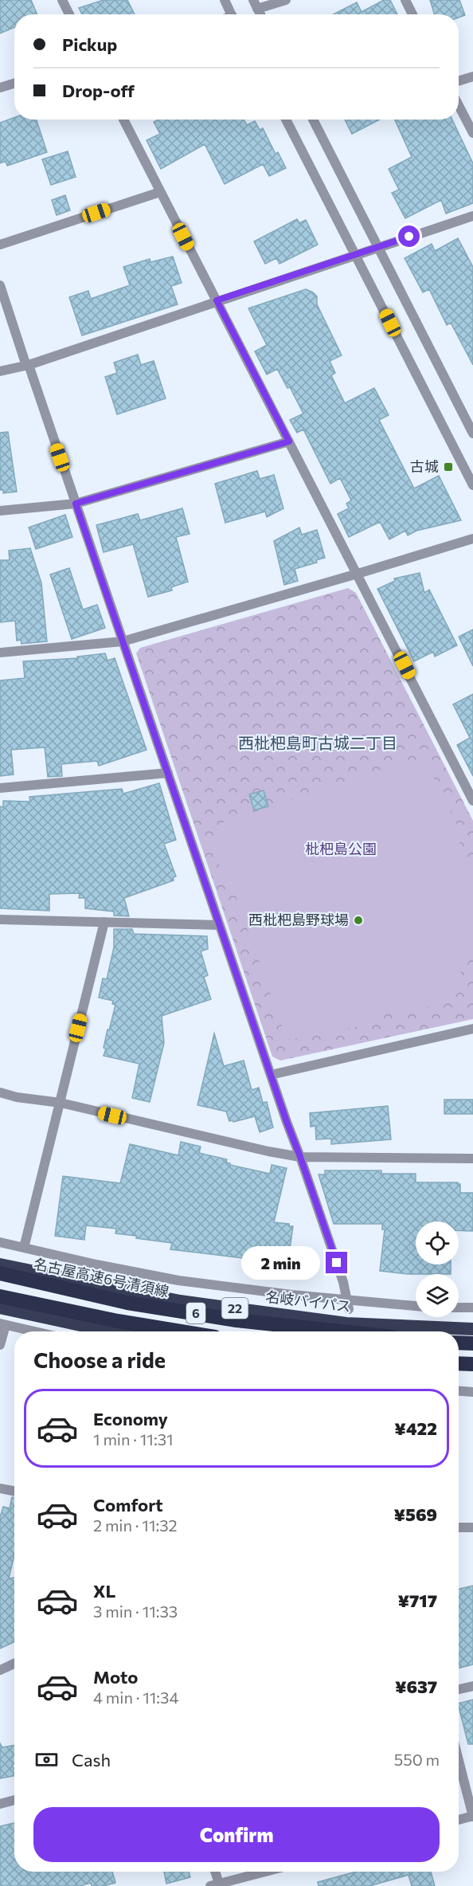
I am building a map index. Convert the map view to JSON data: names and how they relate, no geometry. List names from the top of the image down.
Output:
{
  "streets": {
    "highway": [
      "名古屋高速6号清須線",
      "名岐バイパス",
      "22",
      "6"
    ]
  },
  "districts": ["西枇杷島町古城二丁目"],
  "parks": ["枇杷島公園"],
  "places": {
    "transit": ["古城"],
    "other": ["西枇杷島野球場"]
  },
  "page": {
    "banner": ["Pickup", "Drop-off"],
    "bubble": "2 min",
    "heading": "Choose a ride",
    "list": [
      {
        "name": "Economy",
        "note": "1 min · 11:31",
        "value": "¥422"
      },
      {
        "name": "Comfort",
        "note": "2 min · 11:32",
        "value": "¥569"
      },
      {
        "name": "XL",
        "note": "3 min · 11:33",
        "value": "¥717"
      },
      {
        "name": "Moto",
        "note": "4 min · 11:34",
        "value": "¥637"
      }
    ],
    "pay": ["Cash", "550 m"],
    "buttons": "Confirm"
  }
}
